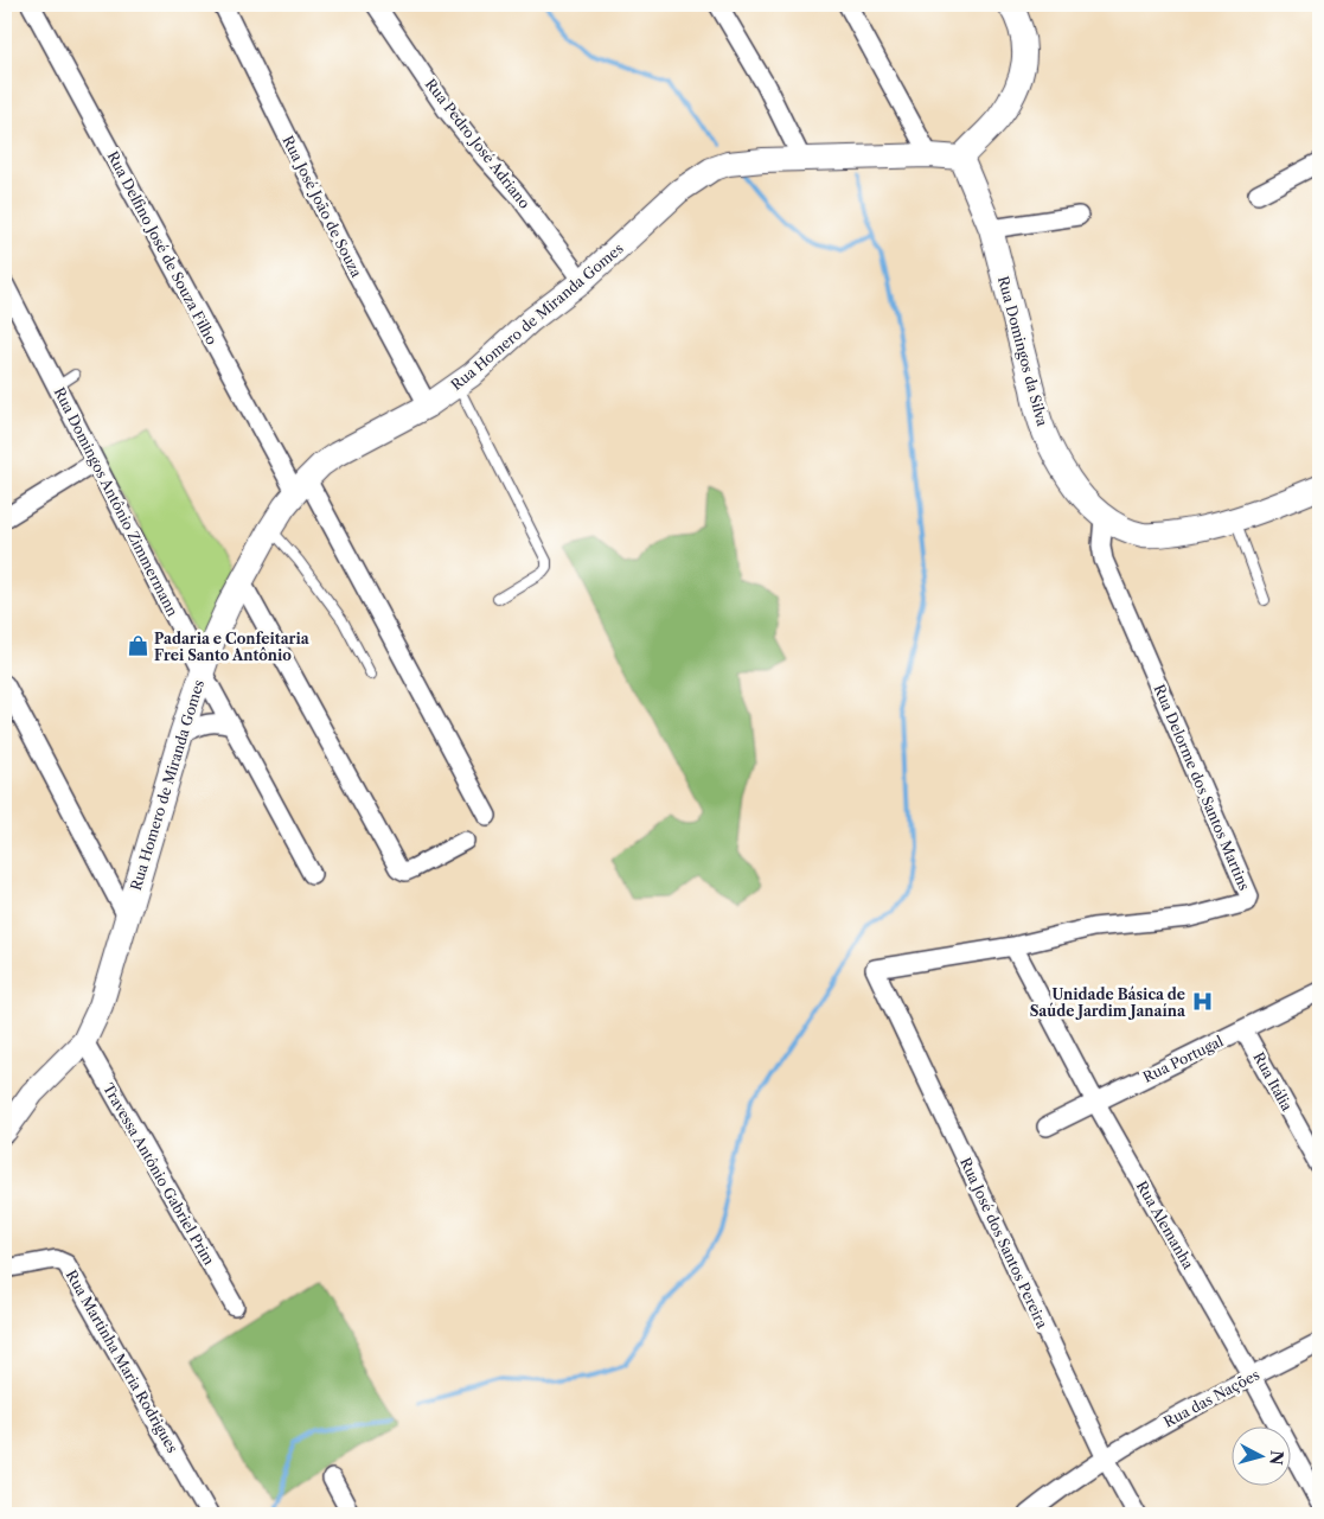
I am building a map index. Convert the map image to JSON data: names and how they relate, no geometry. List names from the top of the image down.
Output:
{
  "streets": {
    "street": [
      "Rua Pedro José Adriano",
      "Rua José João de Souza",
      "Rua Delfino José de Souza Filho",
      "Rua Homero de Miranda Gomes",
      "Rua Domingos da Silva",
      "Rua Domingos Antônio Zimmermann",
      "Rua Delorme dos Santos Martins",
      "Rua Portugal",
      "Rua Itália",
      "Travessa Antônio Gabriel Prim",
      "Rua Alemanha",
      "Rua José dos Santos Pereira",
      "Rua Martinha Maria Rodrigues",
      "Rua das Nações"
    ]
  },
  "crossings": [
    ["Rua Pedro José Adriano", "Rua Homero de Miranda Gomes"],
    ["Rua José João de Souza", "Rua Homero de Miranda Gomes"],
    ["Rua Delfino José de Souza Filho", "Rua Homero de Miranda Gomes"],
    ["Rua Homero de Miranda Gomes", "Rua Domingos da Silva"],
    ["Rua Homero de Miranda Gomes", "Rua Domingos Antônio Zimmermann"],
    ["Rua Homero de Miranda Gomes", "Travessa Antônio Gabriel Prim"],
    ["Rua Domingos da Silva", "Rua Delorme dos Santos Martins"],
    ["Rua Delorme dos Santos Martins", "Rua Alemanha"],
    ["Rua Delorme dos Santos Martins", "Rua José dos Santos Pereira"],
    ["Rua Portugal", "Rua Itália"],
    ["Rua Portugal", "Rua Alemanha"],
    ["Rua Alemanha", "Rua das Nações"],
    ["Rua José dos Santos Pereira", "Rua das Nações"]
  ],
  "places": {
    "shop": ["Padaria e Confeitaria Frei Santo Antônio"],
    "hospital": ["Unidade Básica de Saúde Jardim Janaína"]
  },
  "north": "right"
}
